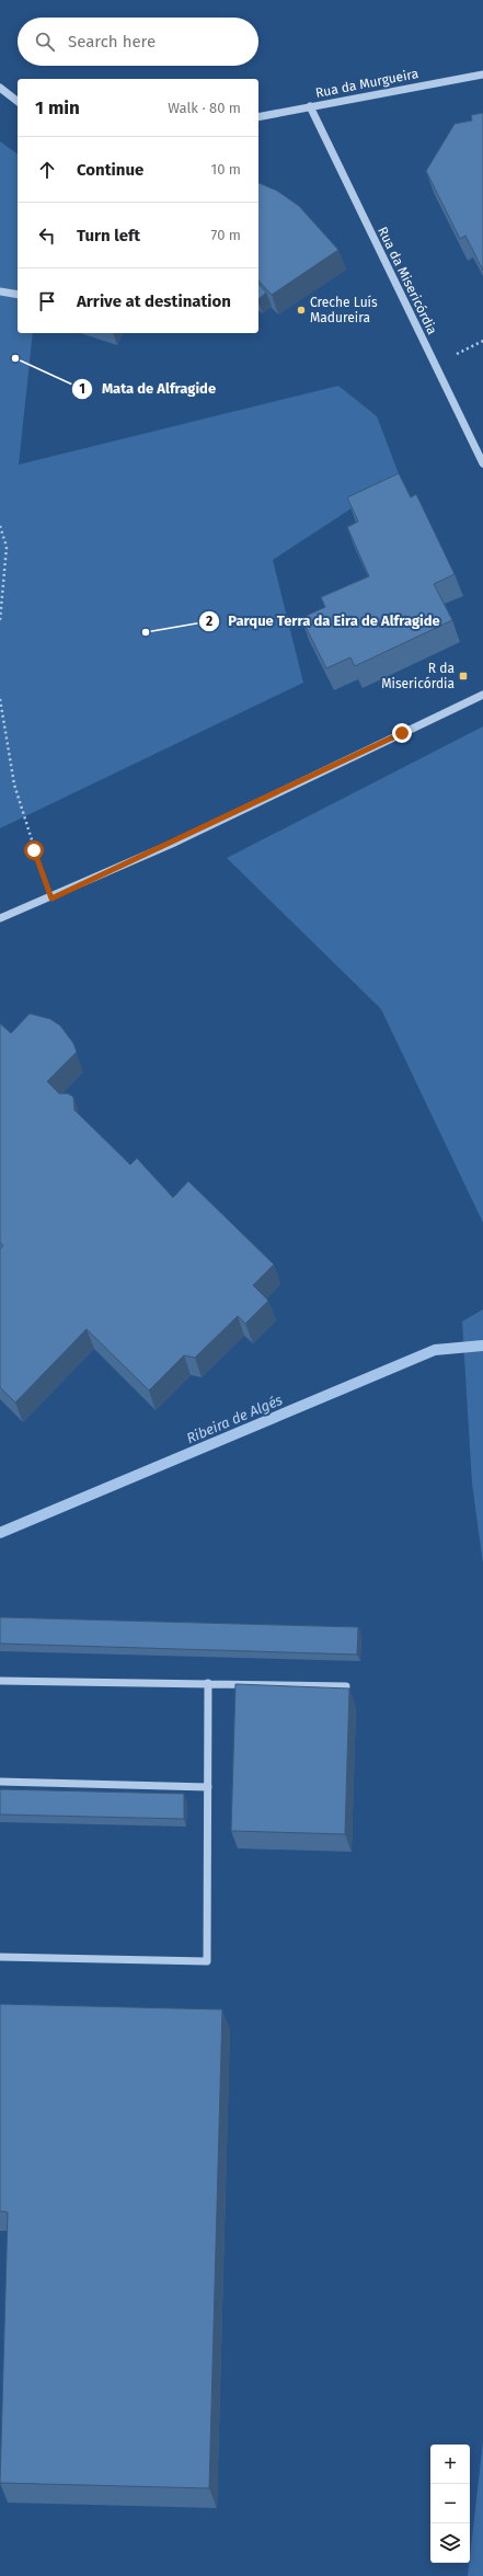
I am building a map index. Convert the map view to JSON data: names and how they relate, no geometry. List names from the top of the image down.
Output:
{
  "streets": {
    "street": ["Rua da Murgueira", "Rua da Misericórdia"]
  },
  "crossings": [
    ["Rua da Murgueira", "Rua da Misericórdia"]
  ],
  "water": ["Ribeira de Algés"],
  "places": {
    "other": ["Creche Luís Madureira", "Mata de Alfragide", "Parque Terra da Eira de Alfragide"],
    "transit": ["R da Misericórdia"]
  },
  "page": {
    "search": "Search here",
    "heading": ["1 min", "Walk · 80 m"],
    "list": [
      ["Continue", "10 m"],
      ["Turn left", "70 m"],
      "Arrive at destination"
    ],
    "map_buttons": ["+", "−"]
  }
}
